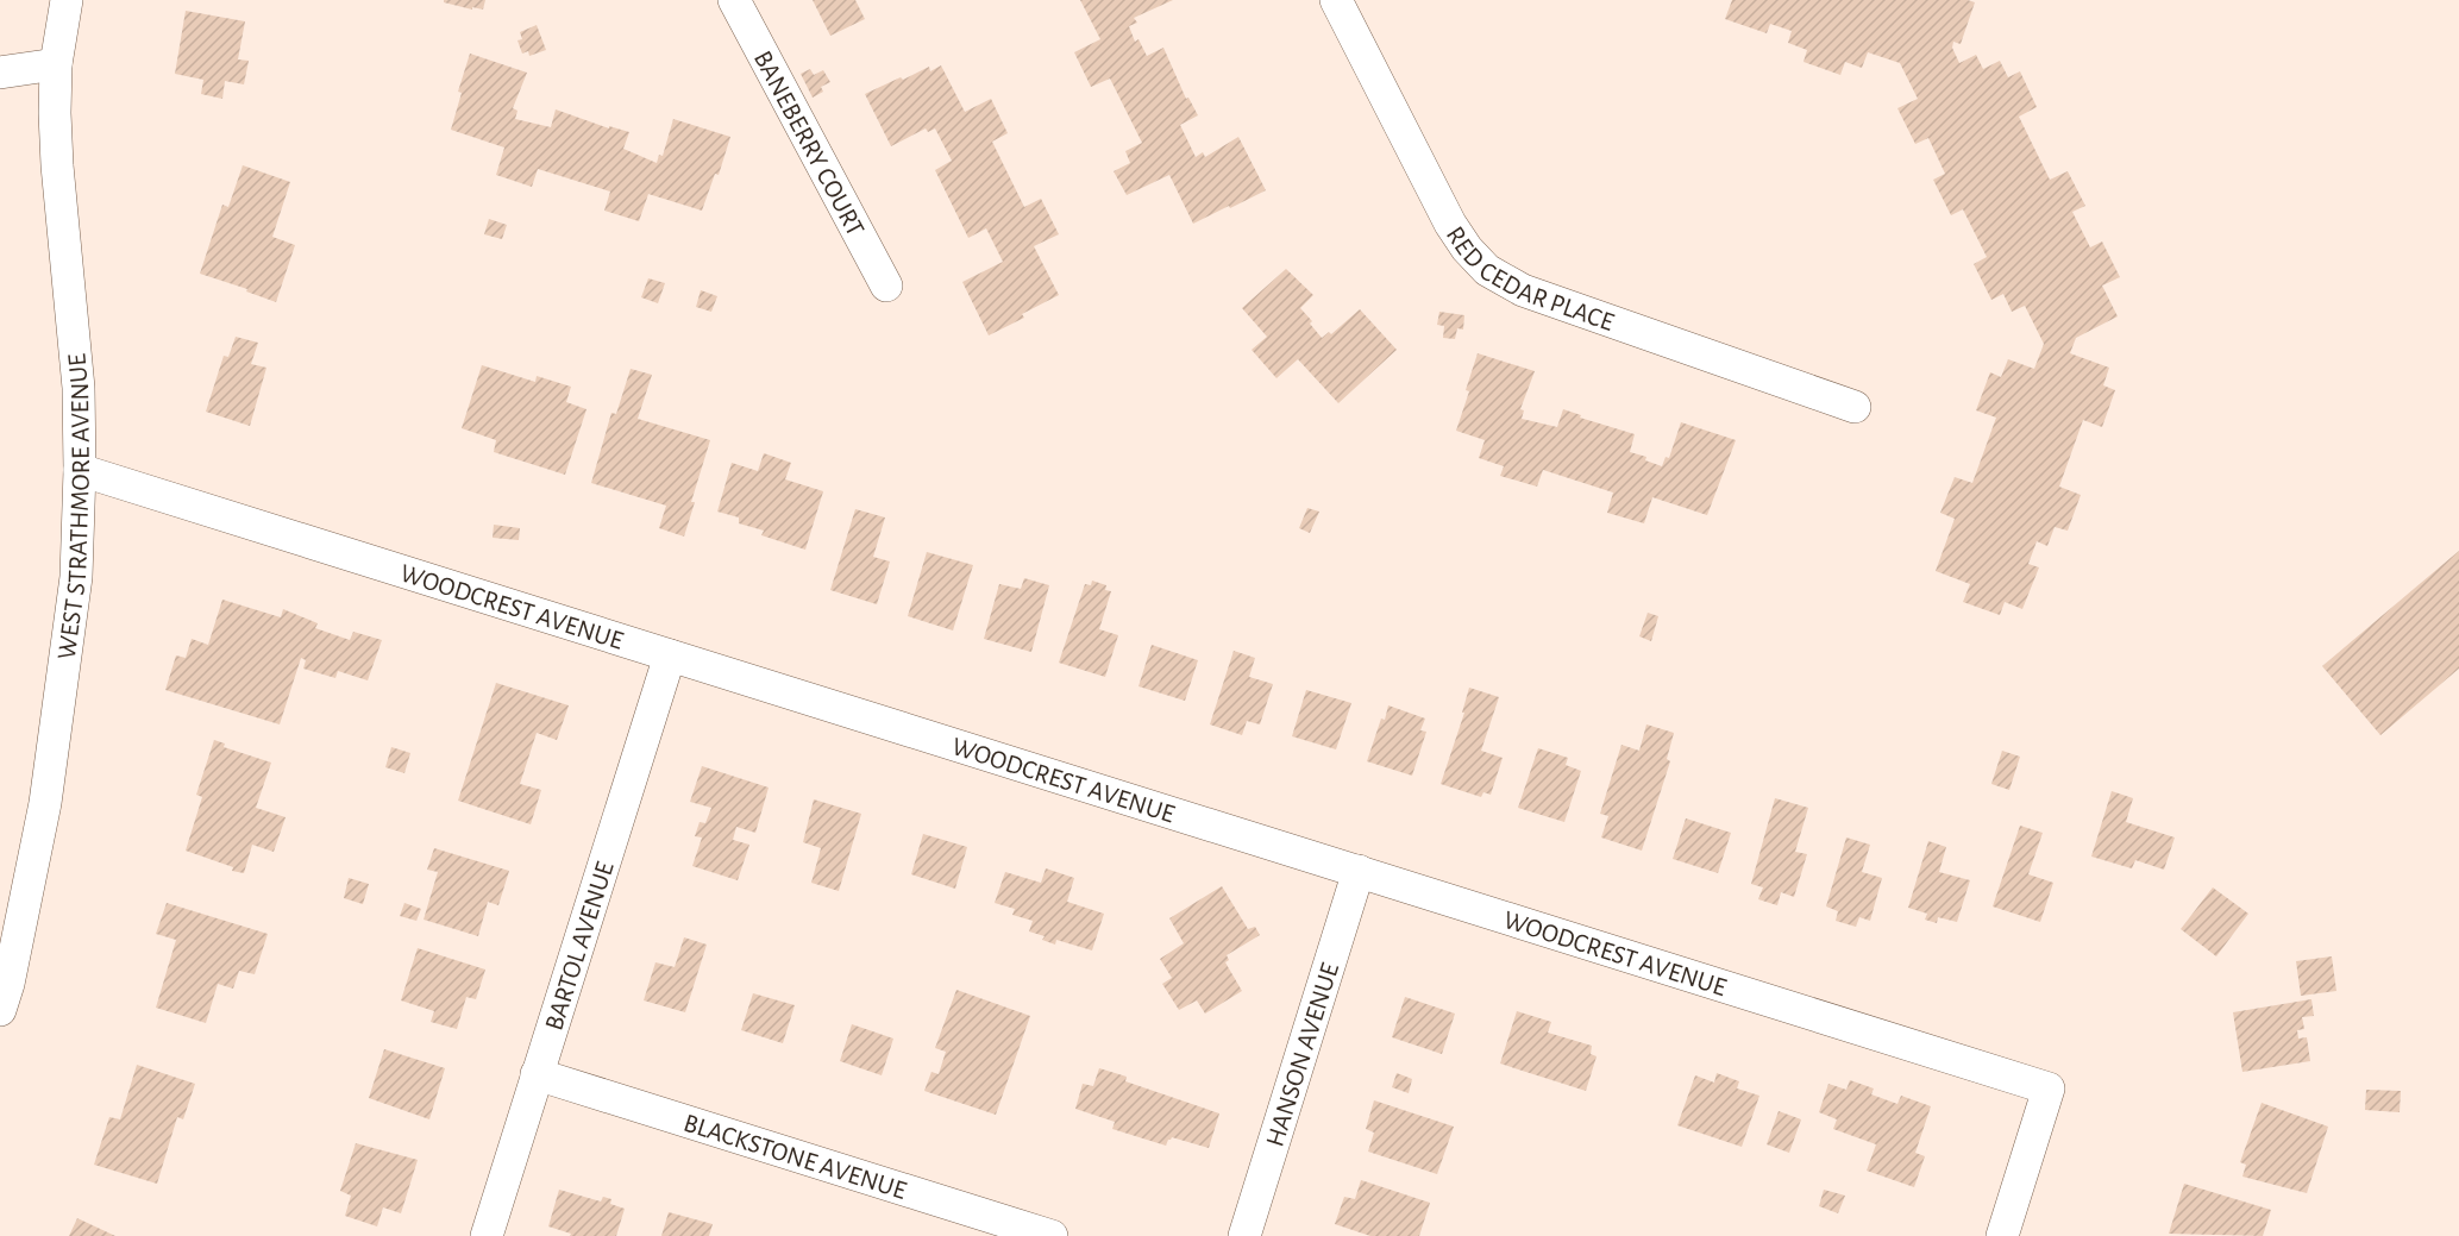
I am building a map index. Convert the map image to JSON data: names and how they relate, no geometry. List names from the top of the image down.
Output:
{
  "streets": {
    "street": [
      "BANEBERRY COURT",
      "RED CEDAR PLACE",
      "WEST STRATHMORE AVENUE",
      "WOODCREST AVENUE",
      "BARTOL AVENUE",
      "HANSON AVENUE",
      "BLACKSTONE AVENUE"
    ]
  },
  "crossings": [
    ["WEST STRATHMORE AVENUE", "WOODCREST AVENUE"],
    ["WOODCREST AVENUE", "BARTOL AVENUE"],
    ["WOODCREST AVENUE", "HANSON AVENUE"],
    ["BARTOL AVENUE", "BLACKSTONE AVENUE"]
  ]
}
